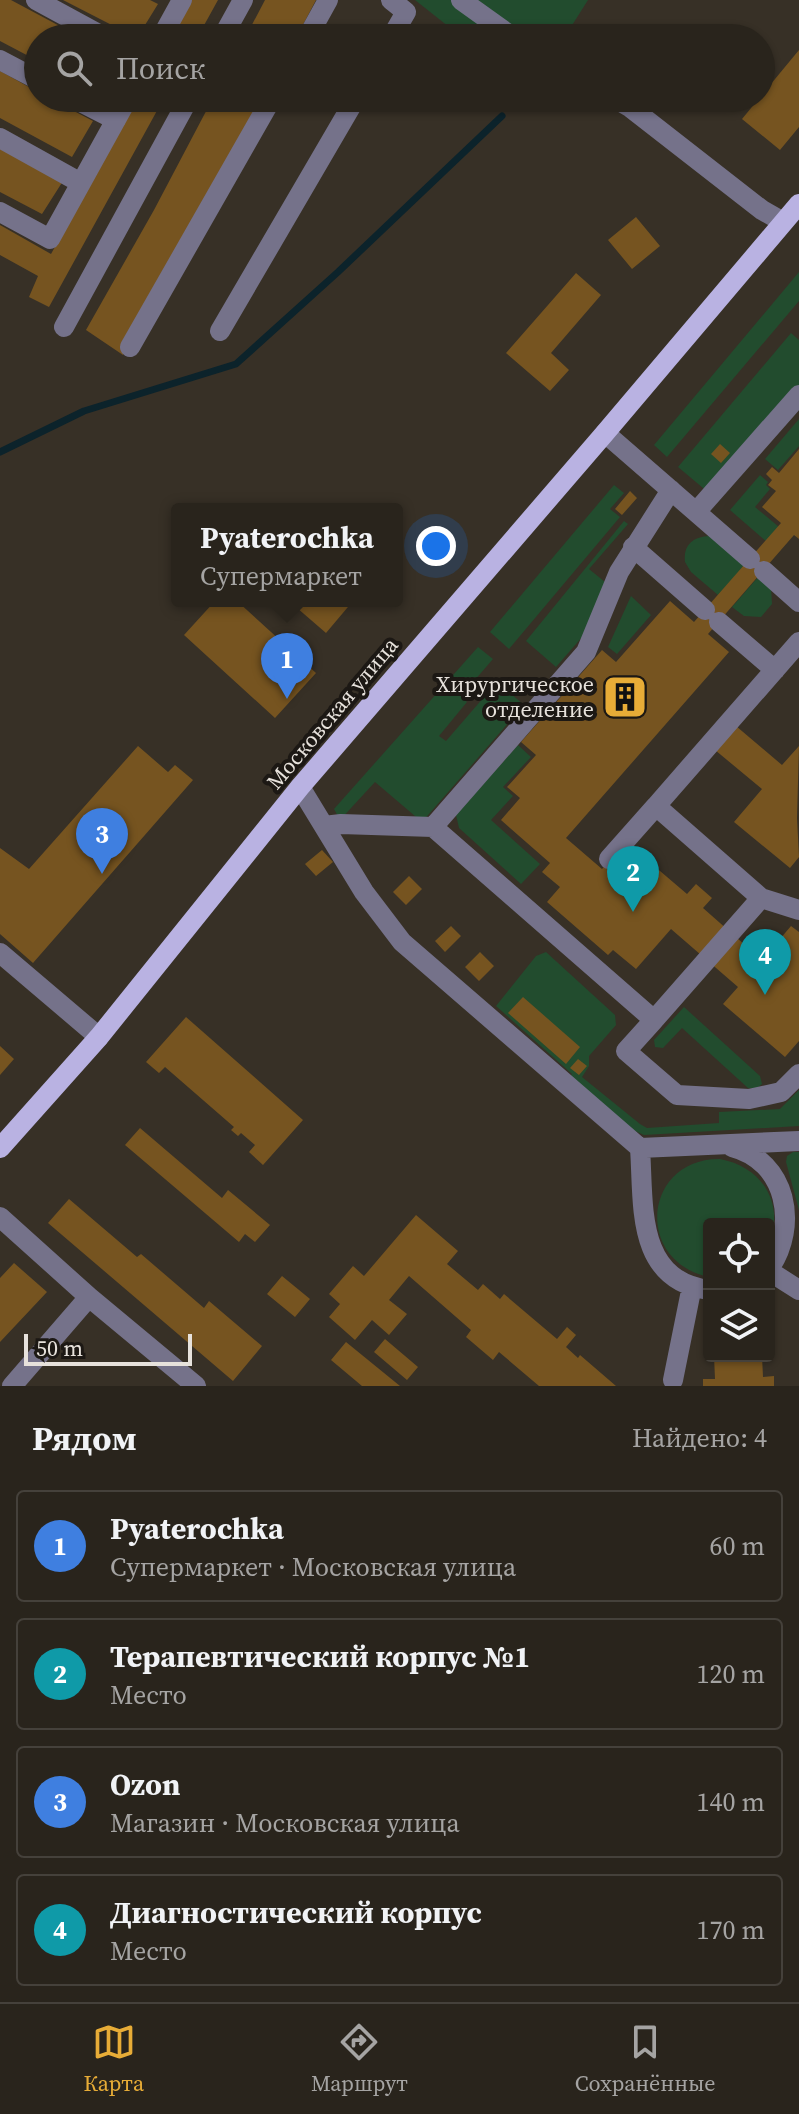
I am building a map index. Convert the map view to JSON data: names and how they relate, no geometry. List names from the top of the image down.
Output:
{
  "streets": {
    "main road": ["Московская улица"]
  },
  "places": {
    "building": ["Хирургическое отделение"]
  },
  "scale_bar": "50 m",
  "page": {
    "search": "Поиск",
    "popup": ["Pyaterochka", "Супермаркет"],
    "pins": [
      "1",
      "3",
      "2",
      "4"
    ],
    "scale": "50 m",
    "heading": ["Рядом", "Найдено: 4"],
    "list": [
      {
        "mark": "1",
        "name": "Pyaterochka",
        "note": "Супермаркет · Московская улица",
        "value": "60 m"
      },
      {
        "mark": "2",
        "name": "Терапевтический корпус №1",
        "note": "Место",
        "value": "120 m"
      },
      {
        "mark": "3",
        "name": "Ozon",
        "note": "Магазин · Московская улица",
        "value": "140 m"
      },
      {
        "mark": "4",
        "name": "Диагностический корпус",
        "note": "Место",
        "value": "170 m"
      }
    ],
    "nav": ["Карта", "Маршрут", "Сохранённые"]
  }
}
